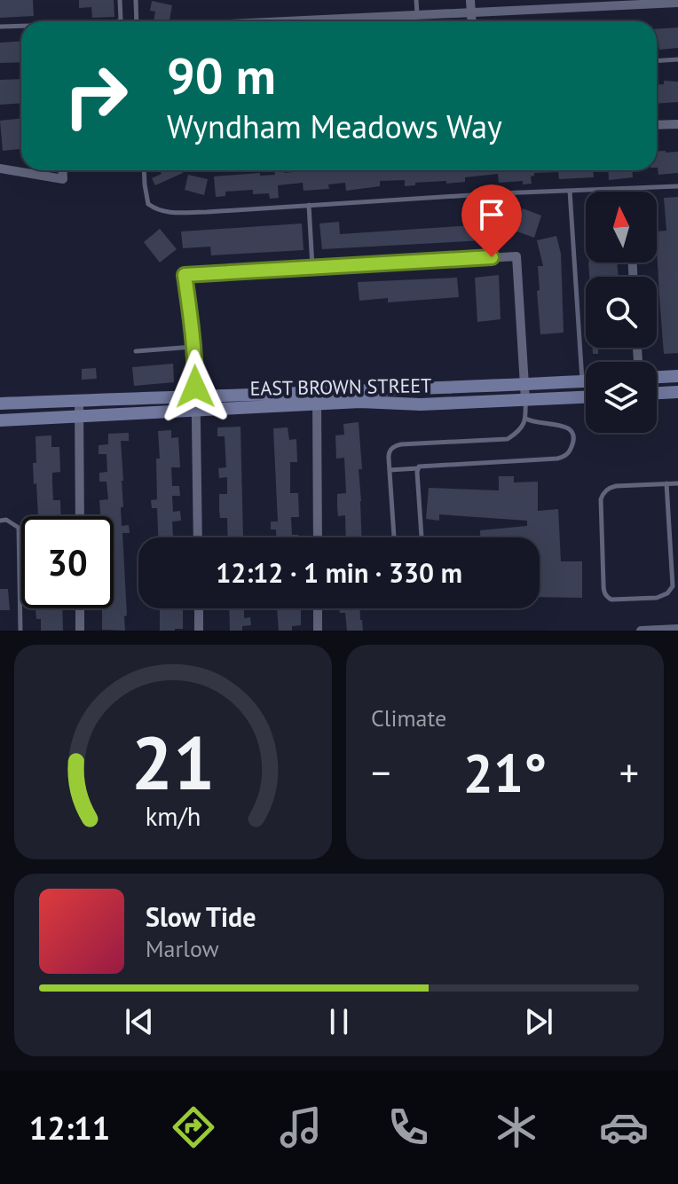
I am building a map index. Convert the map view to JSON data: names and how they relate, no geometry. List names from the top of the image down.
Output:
{
  "streets": {
    "main road": ["EAST BROWN STREET"]
  },
  "north": "top",
  "page": {
    "turn": ["90 m", "Wyndham Meadows Way"],
    "limit": "30",
    "trip": "12:12 · 1 min · 330 m",
    "tile": "Climate",
    "heat": ["−", "21°", "+"],
    "song": ["Slow Tide", "Marlow"],
    "tabs": "12:11",
    "gauge": ["21", "km/h"]
  }
}
